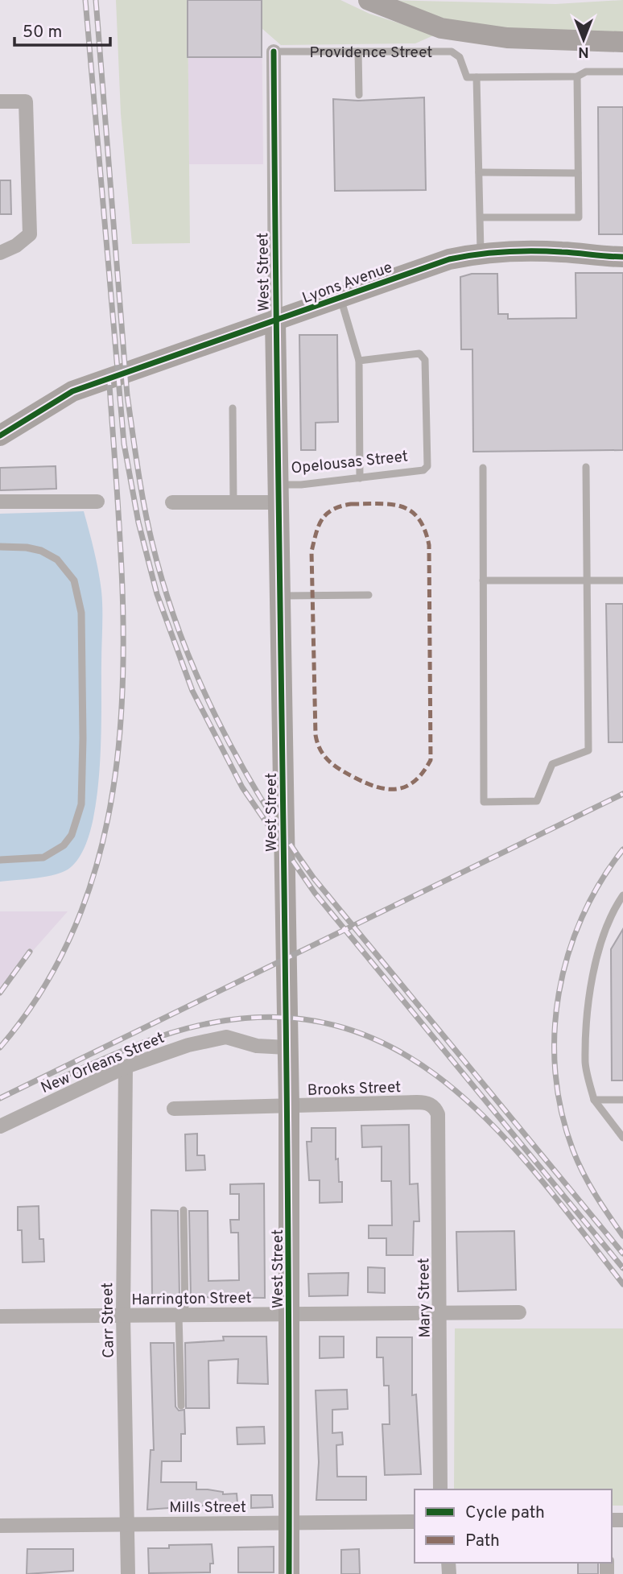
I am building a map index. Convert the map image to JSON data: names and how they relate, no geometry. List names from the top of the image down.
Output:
{
  "streets": {
    "street": [
      "West Street",
      "Lyons Avenue",
      "Opelousas Street",
      "New Orleans Street",
      "Brooks Street",
      "Harrington Street",
      "Mary Street",
      "Carr Street",
      "Mills Street"
    ],
    "lane": ["Providence Street"]
  },
  "crossings": [
    ["Providence Street", "West Street"],
    ["West Street", "Lyons Avenue"],
    ["West Street", "Opelousas Street"],
    ["West Street", "New Orleans Street"],
    ["West Street", "Brooks Street"],
    ["West Street", "Harrington Street"],
    ["West Street", "Mills Street"],
    ["New Orleans Street", "Carr Street"],
    ["Brooks Street", "Mary Street"],
    ["Harrington Street", "Mary Street"],
    ["Harrington Street", "Carr Street"],
    ["Carr Street", "Mills Street"]
  ],
  "legend": ["Cycle path", "Path"],
  "scale_bar": "50 m",
  "north": "bottom"
}
